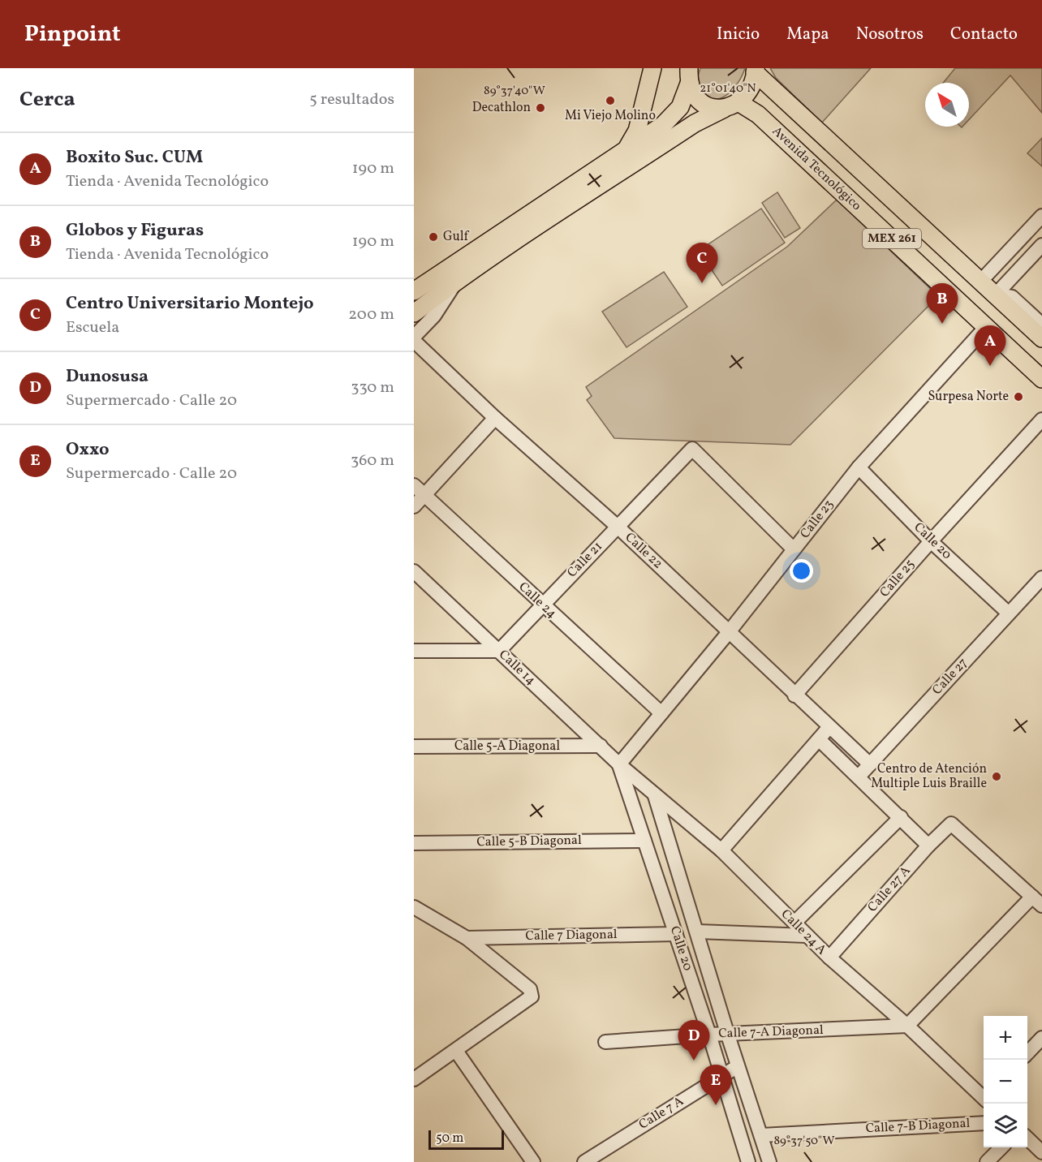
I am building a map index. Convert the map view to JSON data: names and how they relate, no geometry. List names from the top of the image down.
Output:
{
  "streets": {
    "main road": ["Avenida Tecnológico", "MEX 261"],
    "street": [
      "Calle 23",
      "Calle 20",
      "Calle 22",
      "Calle 21",
      "Calle 25",
      "Calle 24",
      "Calle 14",
      "Calle 27",
      "Calle 5-A Diagonal",
      "Calle 5-B Diagonal",
      "Calle 27 A",
      "Calle 24 A",
      "Calle 7 Diagonal",
      "Calle 7-A Diagonal",
      "Calle 7 A",
      "Calle 7-B Diagonal"
    ]
  },
  "crossings": [
    ["Avenida Tecnológico", "Calle 23"],
    ["Calle 23", "Calle 20"],
    ["Calle 23", "Calle 22"],
    ["Calle 23", "Calle 21"],
    ["Calle 23", "Calle 24"],
    ["Calle 23", "Calle 14"],
    ["Calle 23", "Calle 24 A"],
    ["Calle 20", "Calle 25"],
    ["Calle 20", "Calle 14"],
    ["Calle 20", "Calle 27"],
    ["Calle 20", "Calle 5-B Diagonal"],
    ["Calle 20", "Calle 24 A"],
    ["Calle 20", "Calle 7 Diagonal"],
    ["Calle 20", "Calle 7-A Diagonal"],
    ["Calle 20", "Calle 7 A"],
    ["Calle 20", "Calle 7-B Diagonal"],
    ["Calle 22", "Calle 21"],
    ["Calle 22", "Calle 25"],
    ["Calle 22", "Calle 27"],
    ["Calle 21", "Calle 24"],
    ["Calle 21", "Calle 14"],
    ["Calle 14", "Calle 5-A Diagonal"],
    ["Calle 14", "Calle 24 A"],
    ["Calle 27 A", "Calle 24 A"],
    ["Calle 24 A", "Calle 7-A Diagonal"]
  ],
  "places": [
    "Mi Viejo Molino",
    "Decathlon",
    "Gulf",
    "Surpesa Norte",
    "Centro de Atención Multiple Luis Braille"
  ],
  "scale_bar": "50 m",
  "north": "top left",
  "page": {
    "header": "Pinpoint",
    "nav": [
      "Inicio",
      "Mapa",
      "Nosotros",
      "Contacto"
    ],
    "heading": ["Cerca", "5 resultados"],
    "list": [
      {
        "mark": "A",
        "name": "Boxito Suc. CUM",
        "note": "Tienda · Avenida Tecnológico",
        "value": "190 m"
      },
      {
        "mark": "B",
        "name": "Globos y Figuras",
        "note": "Tienda · Avenida Tecnológico",
        "value": "190 m"
      },
      {
        "mark": "C",
        "name": "Centro Universitario Montejo",
        "note": "Escuela",
        "value": "200 m"
      },
      {
        "mark": "D",
        "name": "Dunosusa",
        "note": "Supermercado · Calle 20",
        "value": "330 m"
      },
      {
        "mark": "E",
        "name": "Oxxo",
        "note": "Supermercado · Calle 20",
        "value": "360 m"
      }
    ],
    "pins": [
      "C",
      "B",
      "A",
      "D",
      "E"
    ],
    "map_buttons": ["+", "−"],
    "scale": "50 m"
  },
  "coordinates": ["21°01'40\"N", "89°37'40\"W", "89°37'50\"W"]
}
